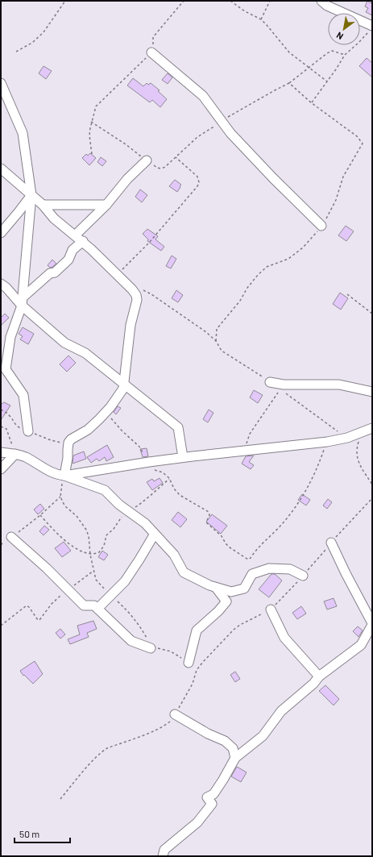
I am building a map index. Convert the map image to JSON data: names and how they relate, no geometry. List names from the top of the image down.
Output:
{
  "scale_bar": "50 m",
  "north": "bottom left"
}
